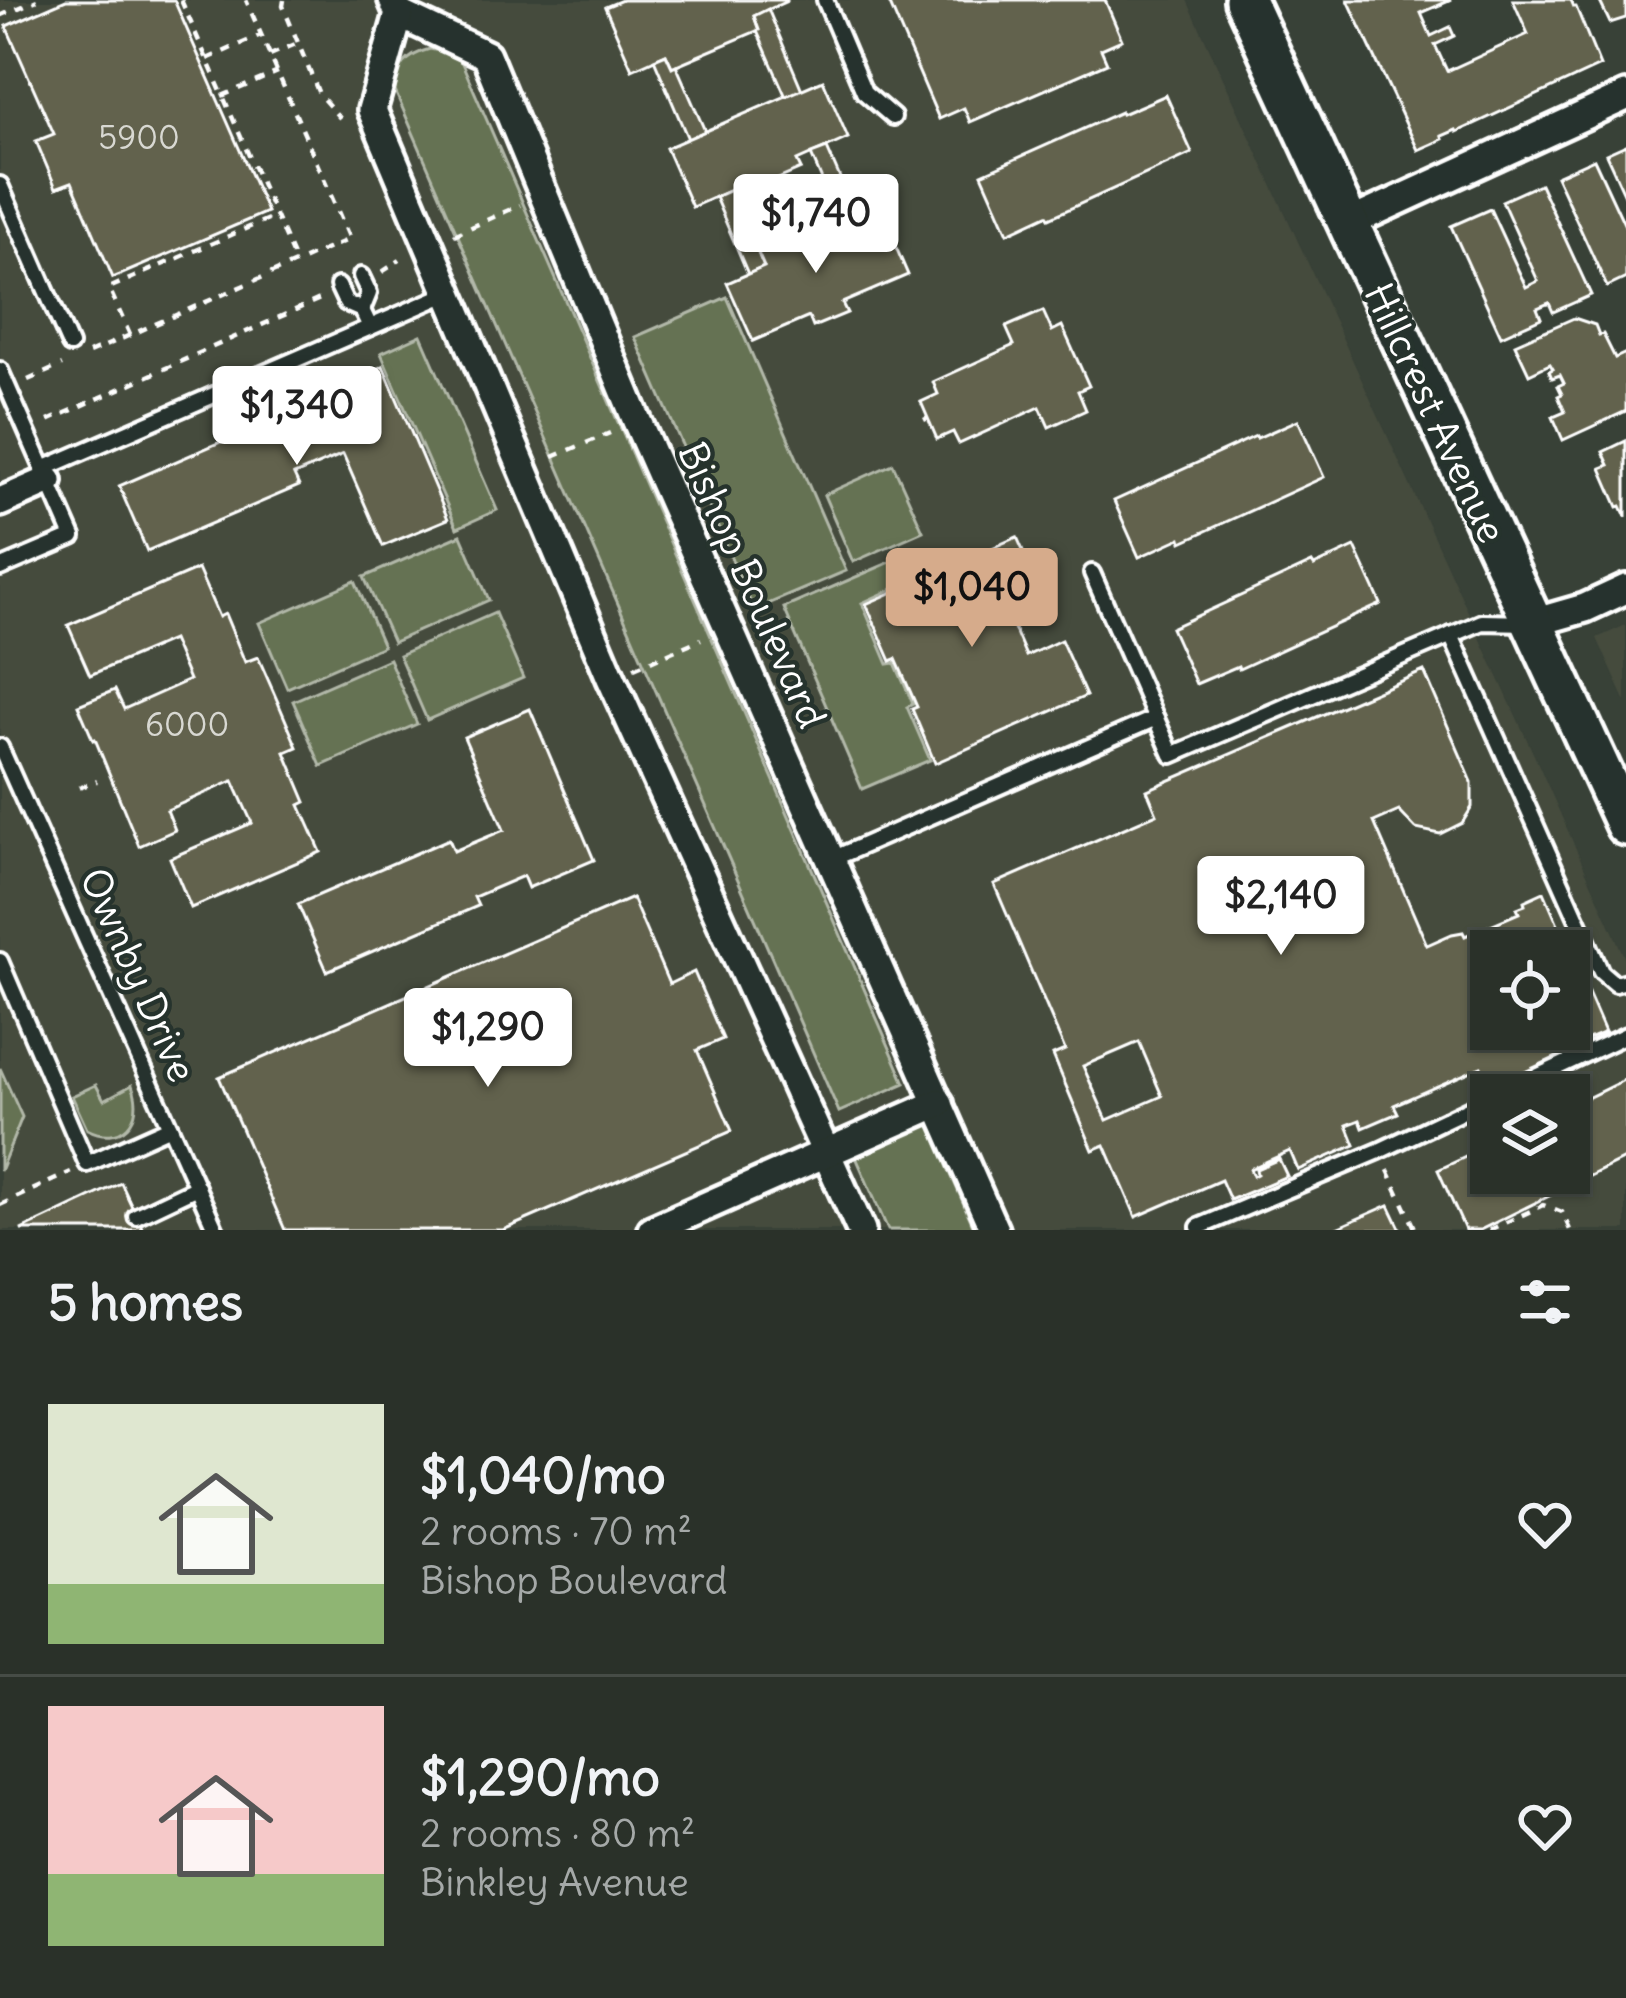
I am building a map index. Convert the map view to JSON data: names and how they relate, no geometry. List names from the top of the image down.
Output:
{
  "streets": {
    "street": ["Hillcrest Avenue", "Bishop Boulevard"],
    "lane": ["Ownby Drive"]
  },
  "house_numbers": ["5900", "6000"],
  "page": {
    "price": [
      "$1,740",
      "$1,340",
      "$1,040",
      "$2,140",
      "$1,290"
    ],
    "heading": "5 homes",
    "list": [
      {
        "name": "$1,040/mo",
        "note": "2 rooms · 70 m² · Bishop Boulevard"
      },
      {
        "name": "$1,290/mo",
        "note": "2 rooms · 80 m² · Binkley Avenue"
      }
    ]
  }
}
